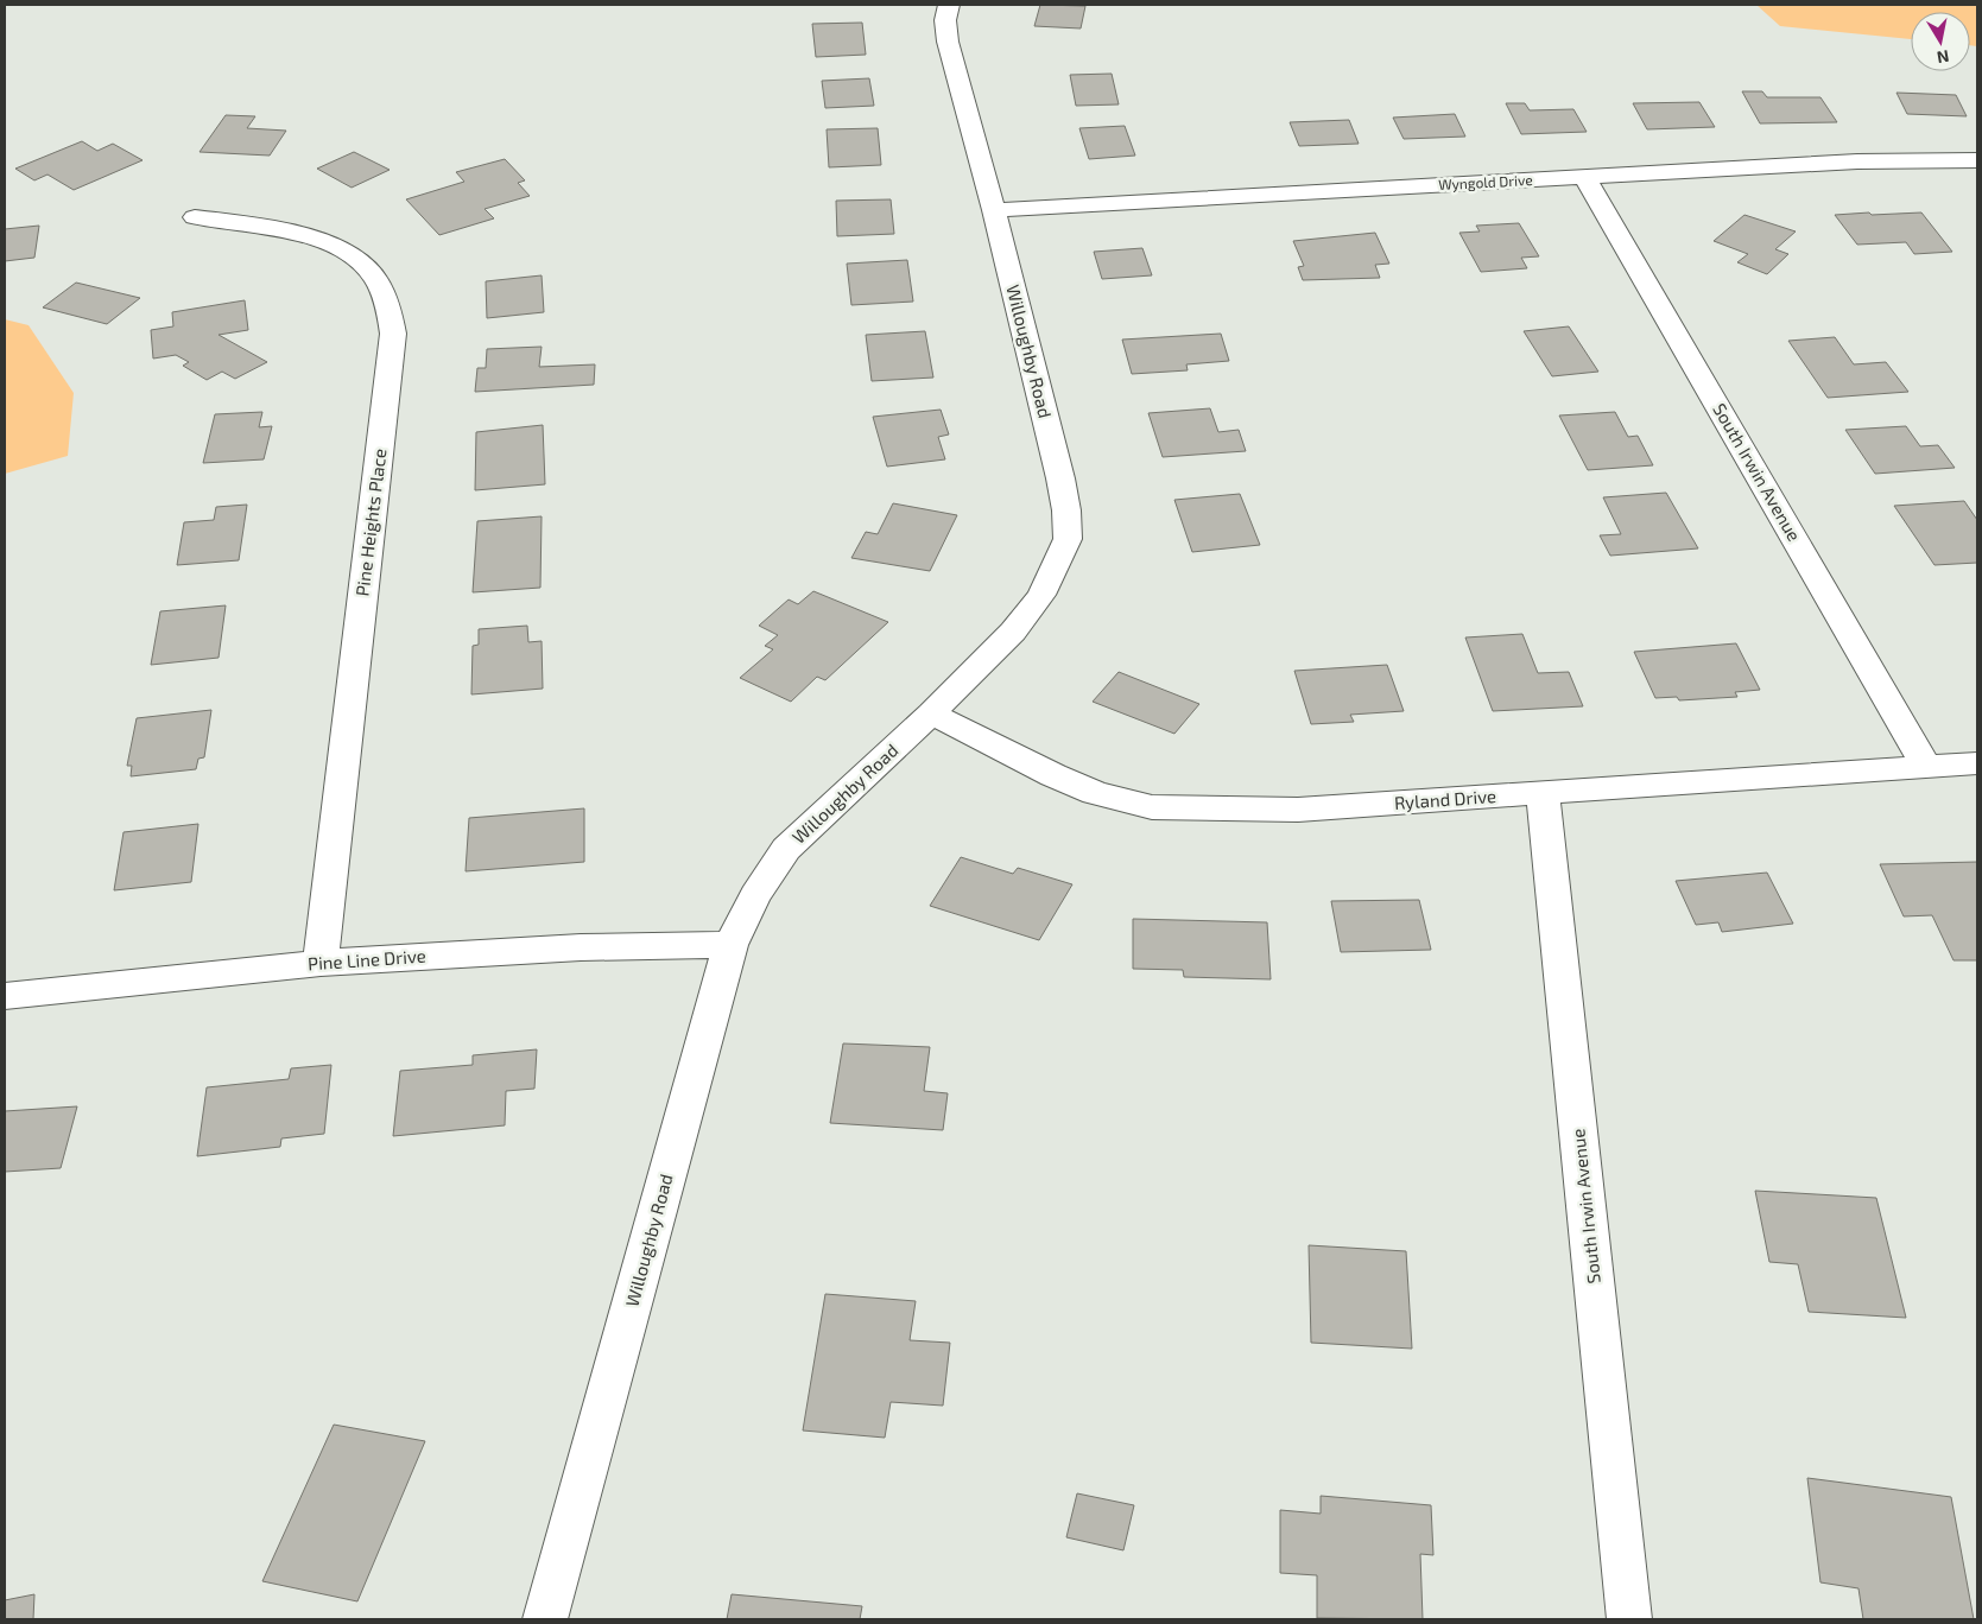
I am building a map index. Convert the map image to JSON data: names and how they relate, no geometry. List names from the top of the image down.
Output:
{
  "streets": {
    "street": [
      "Wyngold Drive",
      "Willoughby Road",
      "South Irwin Avenue",
      "Pine Heights Place",
      "Ryland Drive",
      "Pine Line Drive"
    ]
  },
  "crossings": [
    ["Wyngold Drive", "Willoughby Road"],
    ["Wyngold Drive", "South Irwin Avenue"],
    ["Willoughby Road", "Ryland Drive"],
    ["Willoughby Road", "Pine Line Drive"],
    ["South Irwin Avenue", "Ryland Drive"],
    ["Pine Heights Place", "Pine Line Drive"]
  ],
  "north": "bottom"
}
